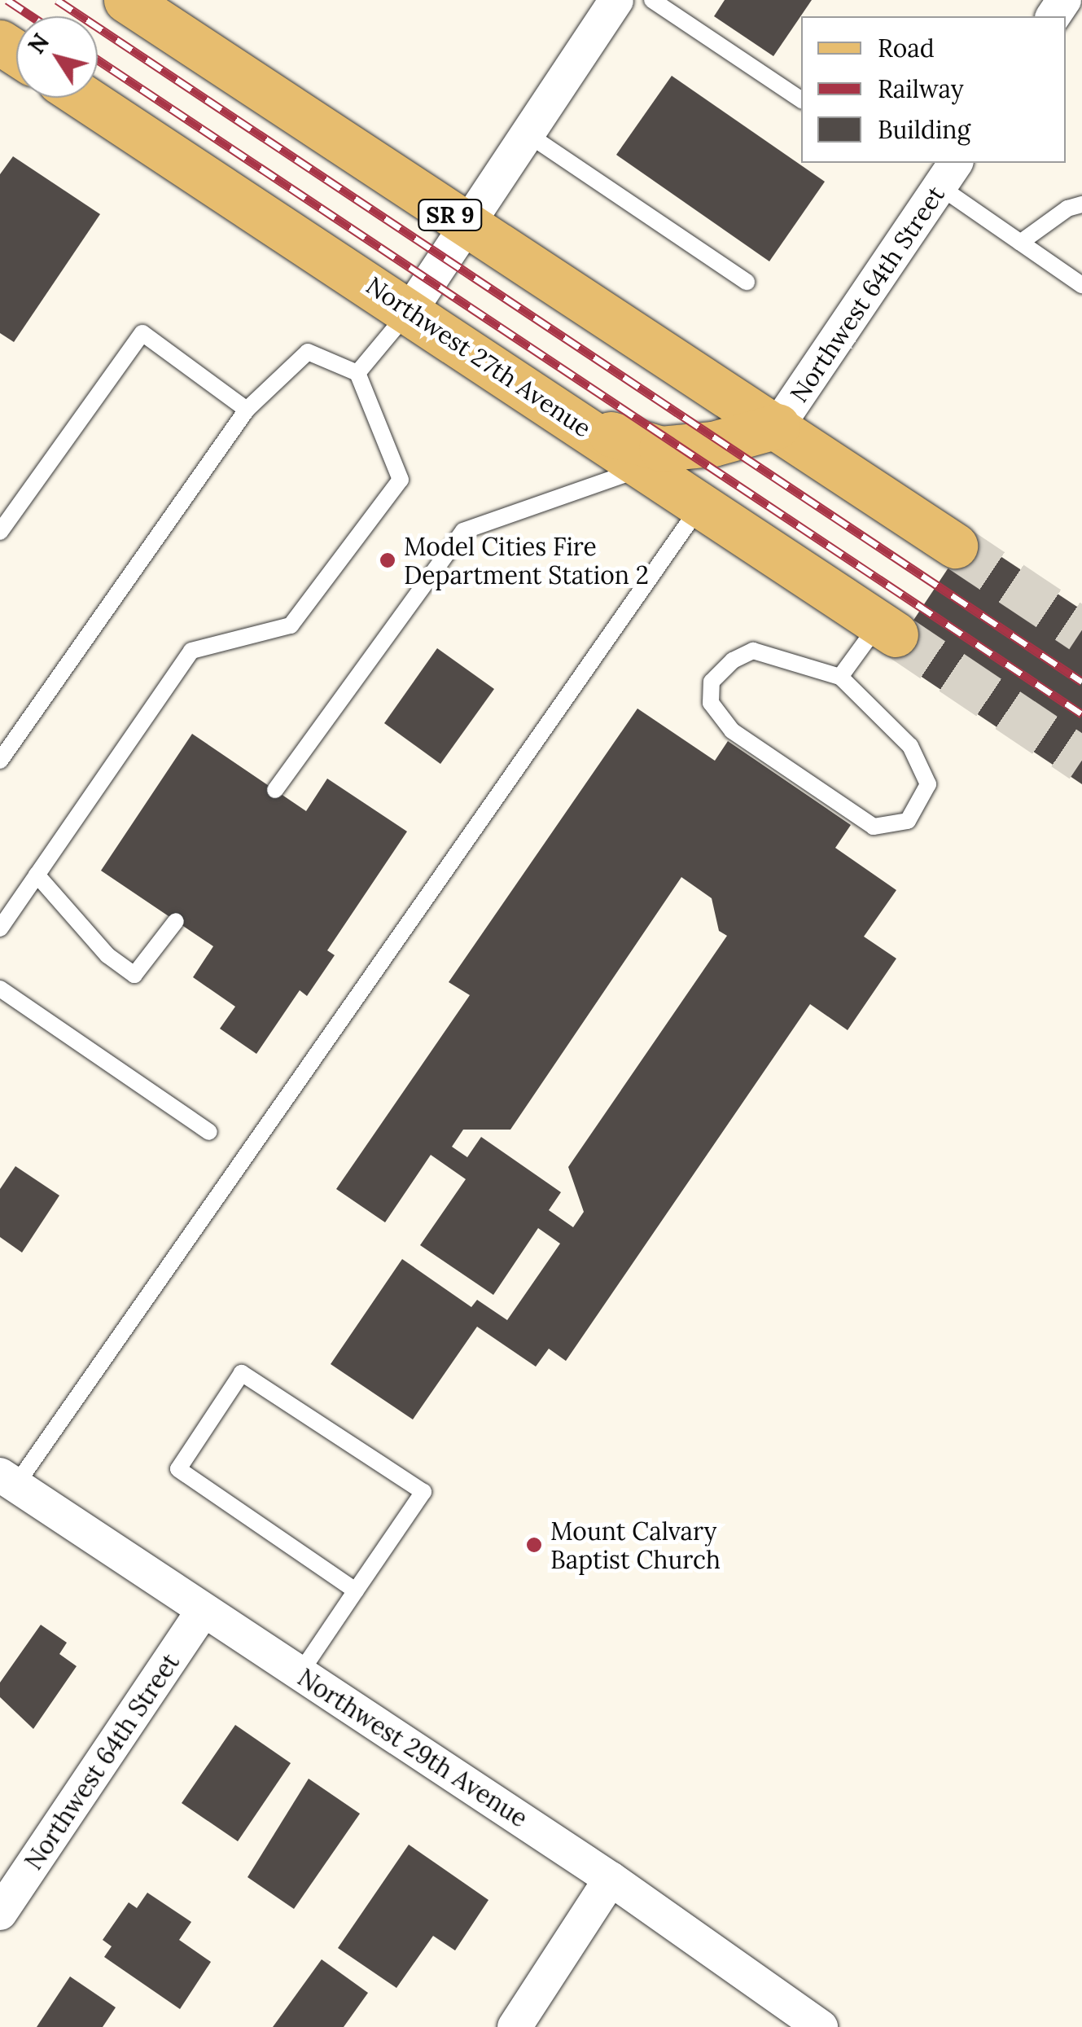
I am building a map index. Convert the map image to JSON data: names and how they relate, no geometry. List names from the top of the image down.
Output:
{
  "streets": {
    "main road": ["SR 9", "Northwest 27th Avenue"],
    "street": ["Northwest 64th Street", "Northwest 29th Avenue"]
  },
  "crossings": [
    ["SR 9", "Northwest 64th Street"],
    ["Northwest 64th Street", "Northwest 29th Avenue"]
  ],
  "places": ["Model Cities Fire Department Station 2", "Mount Calvary Baptist Church"],
  "legend": ["Road", "Railway", "Building"],
  "north": "top left"
}
